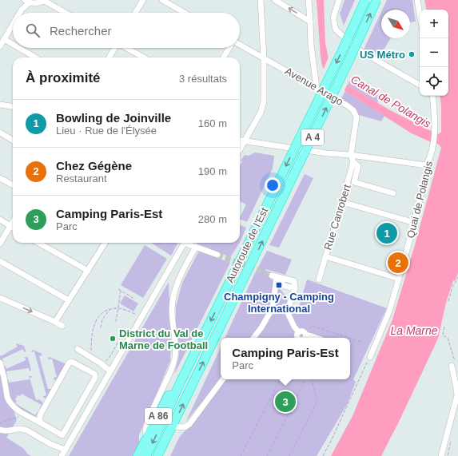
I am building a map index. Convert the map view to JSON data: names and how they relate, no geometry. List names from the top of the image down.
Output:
{
  "streets": {
    "highway": ["A 4", "Autoroute de l’Est", "A 86"],
    "street": ["Avenue Arago", "Quai de Polangis", "Rue Canrobert"]
  },
  "crossings": [
    ["Autoroute de l’Est", "A 86"]
  ],
  "water": ["Canal de Polangis", "La Marne"],
  "places": {
    "other": ["US Métro", "District du Val de Marne de Football"],
    "transit": ["Champigny - Camping International"]
  },
  "north": "bottom right",
  "page": {
    "map_buttons": ["+", "−"],
    "search": "Rechercher",
    "heading": ["À proximité", "3 résultats"],
    "list": [
      {
        "mark": "1",
        "name": "Bowling de Joinville",
        "note": "Lieu · Rue de l'Élysée",
        "value": "160 m"
      },
      {
        "mark": "2",
        "name": "Chez Gégène",
        "note": "Restaurant",
        "value": "190 m"
      },
      {
        "mark": "3",
        "name": "Camping Paris-Est",
        "note": "Parc",
        "value": "280 m"
      }
    ],
    "pins": ["1", "2", "3"],
    "popup": ["Camping Paris-Est", "Parc"]
  }
}
